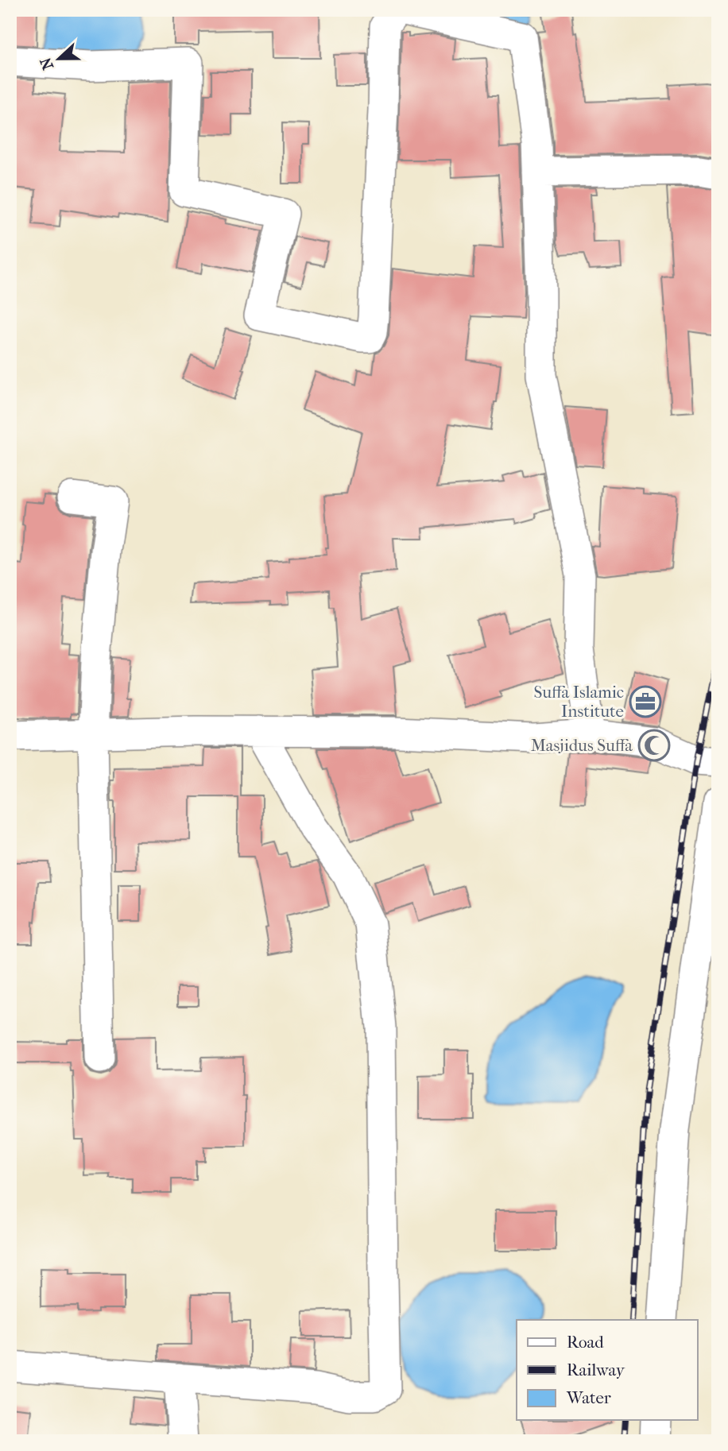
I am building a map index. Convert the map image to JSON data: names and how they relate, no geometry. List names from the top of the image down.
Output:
{
  "places": {
    "office": ["Suffa Islamic Institute"],
    "mosque": ["Masjidus Suffa"]
  },
  "legend": ["Road", "Railway", "Water"],
  "north": "left"
}
